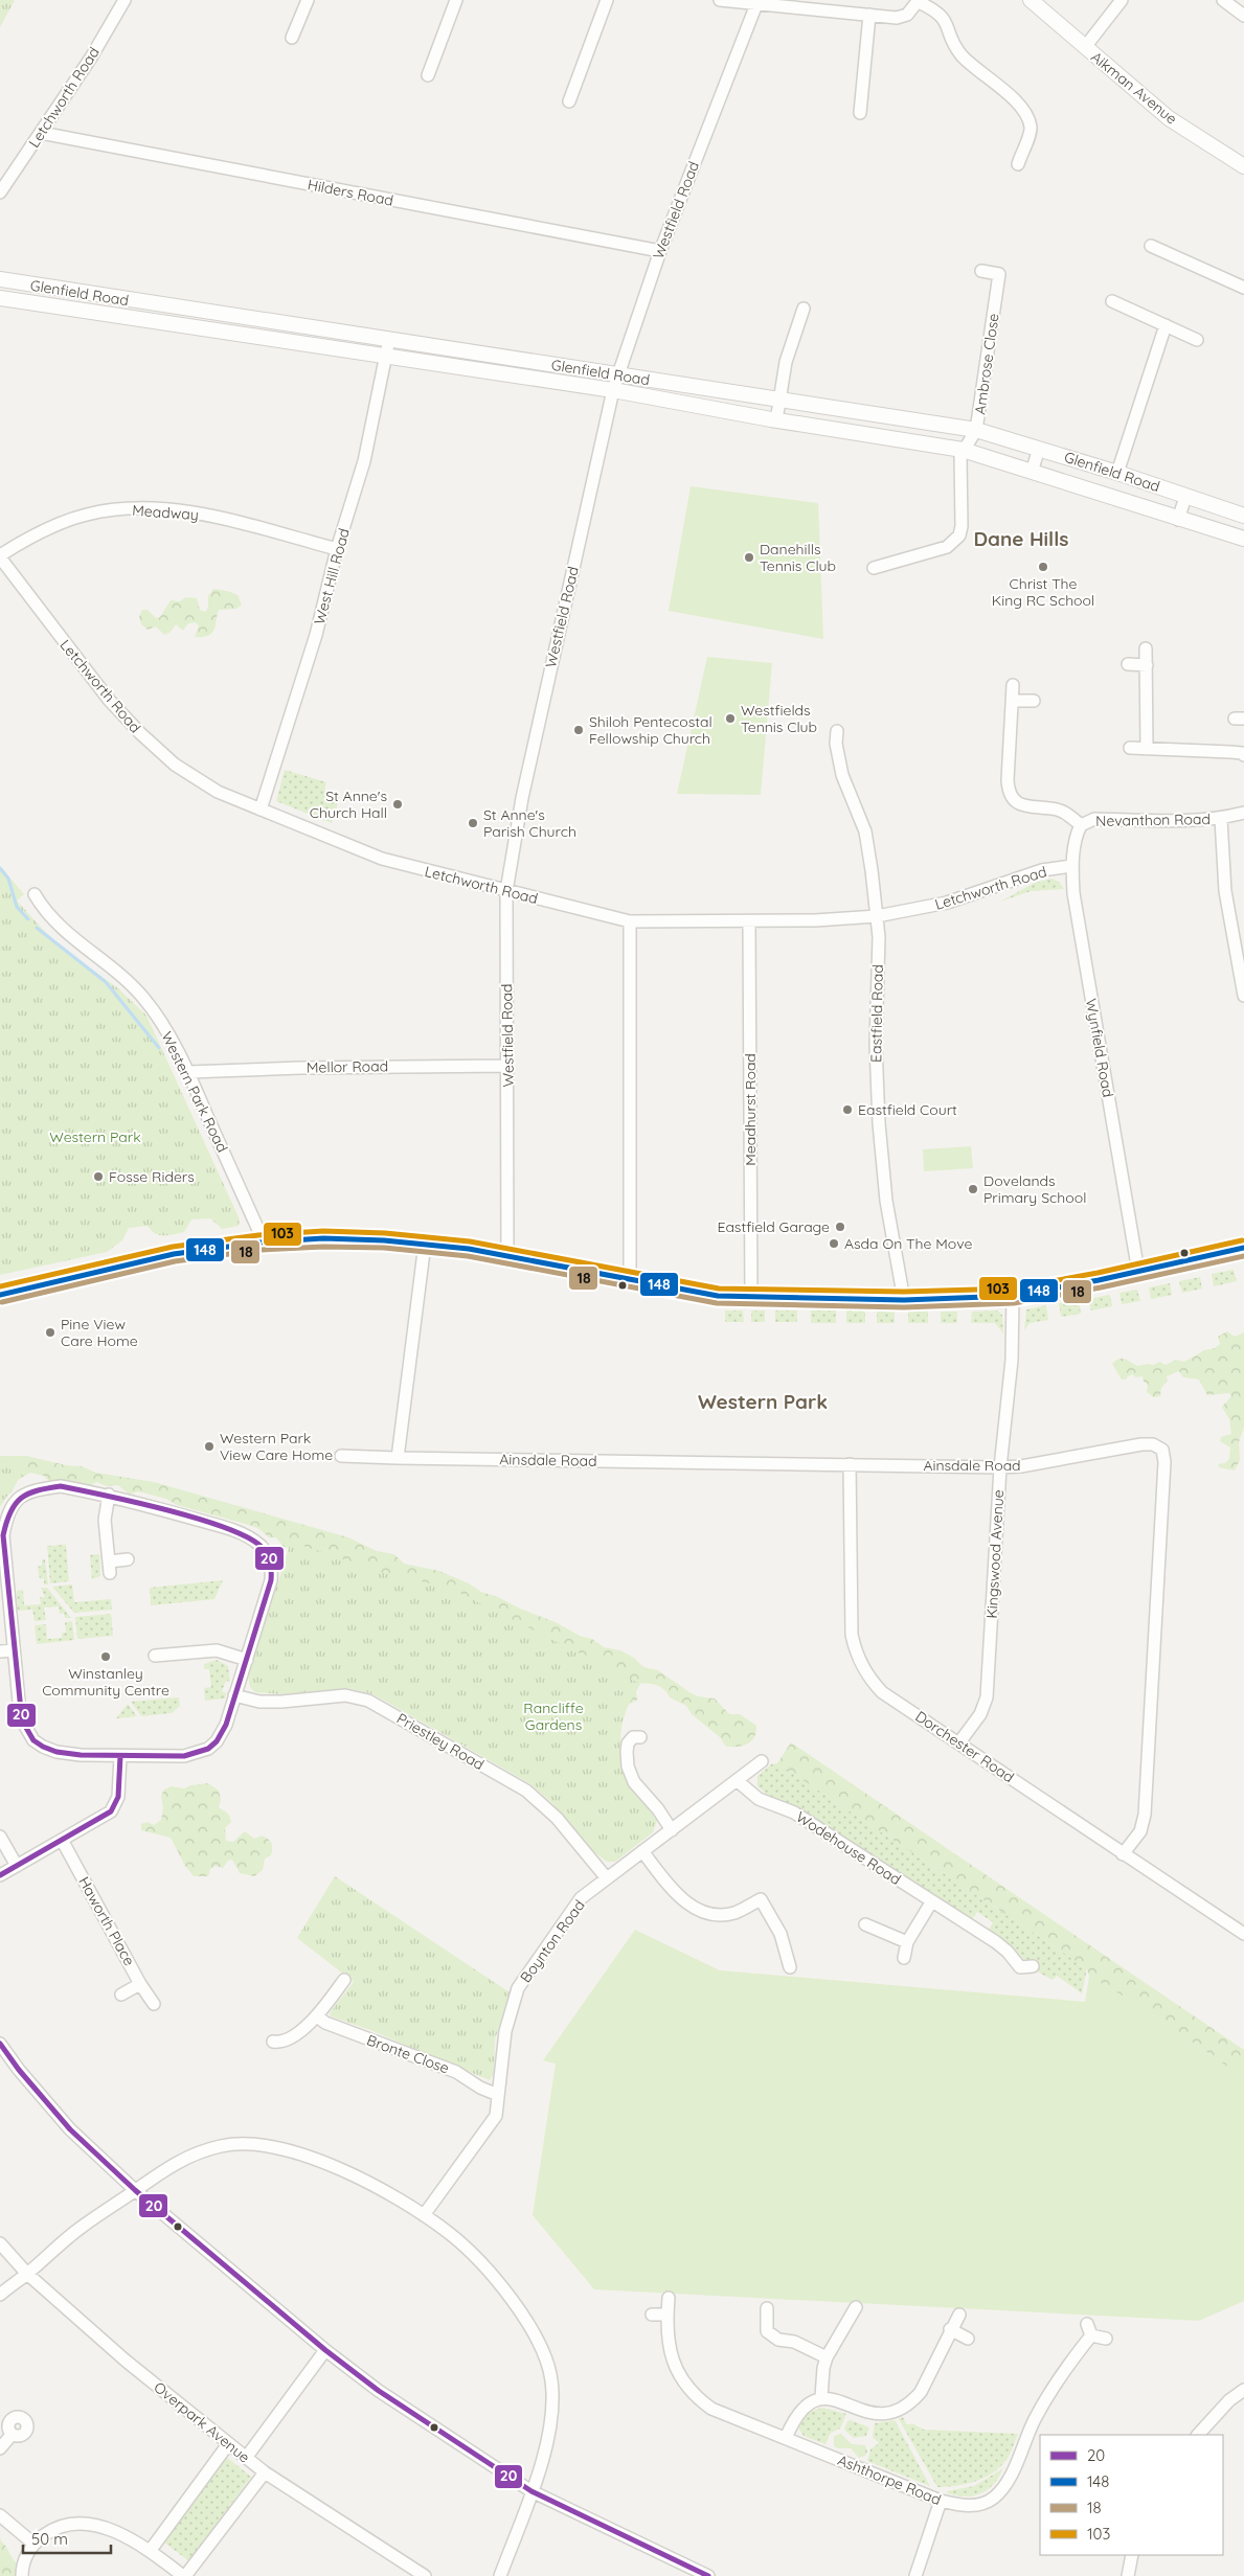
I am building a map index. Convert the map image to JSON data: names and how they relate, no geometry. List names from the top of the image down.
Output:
{
  "streets": {
    "street": [
      "Aikman Avenue",
      "Letchworth Road",
      "Hilders Road",
      "Westfield Road",
      "Glenfield Road",
      "Ambrose Close",
      "Meadway",
      "West Hill Road",
      "Nevanthon Road",
      "Eastfield Road",
      "Wynfield Road",
      "Mellor Road",
      "Western Park Road",
      "Meadhurst Road",
      "Ainsdale Road",
      "Kingswood Avenue",
      "Priestley Road",
      "Dorchester Road",
      "Wodehouse Road",
      "Haworth Place",
      "Boynton Road",
      "Bronte Close",
      "Overpark Avenue",
      "Ashthorpe Road"
    ]
  },
  "crossings": [
    ["Letchworth Road", "Hilders Road"],
    ["Letchworth Road", "Westfield Road"],
    ["Letchworth Road", "Meadway"],
    ["Letchworth Road", "West Hill Road"],
    ["Letchworth Road", "Eastfield Road"],
    ["Letchworth Road", "Wynfield Road"],
    ["Letchworth Road", "Meadhurst Road"],
    ["Hilders Road", "Westfield Road"],
    ["Westfield Road", "Glenfield Road"],
    ["Westfield Road", "Mellor Road"],
    ["Glenfield Road", "Ambrose Close"],
    ["Glenfield Road", "West Hill Road"],
    ["Meadway", "West Hill Road"],
    ["Nevanthon Road", "Wynfield Road"],
    ["Mellor Road", "Western Park Road"],
    ["Ainsdale Road", "Kingswood Avenue"],
    ["Ainsdale Road", "Dorchester Road"],
    ["Kingswood Avenue", "Dorchester Road"],
    ["Priestley Road", "Boynton Road"],
    ["Wodehouse Road", "Boynton Road"],
    ["Boynton Road", "Bronte Close"]
  ],
  "districts": ["Dane Hills", "Western Park"],
  "parks": ["Western Park", "Rancliffe Gardens"],
  "places": [
    "Danehills Tennis Club",
    "Christ The King RC School",
    "Westfields Tennis Club",
    "Shiloh Pentecostal Fellowship Church",
    "St Anne's Church Hall",
    "St Anne's Parish Church",
    "Eastfield Court",
    "Fosse Riders",
    "Dovelands Primary School",
    "Eastfield Garage",
    "Asda On The Move",
    "Pine View Care Home",
    "Western Park View Care Home",
    "Winstanley Community Centre"
  ],
  "lines": [
    "transit line 103",
    "transit line 148",
    "transit line 18",
    "transit line 20"
  ],
  "legend": [
    "20",
    "148",
    "18",
    "103"
  ],
  "scale_bar": "50 m"
}
